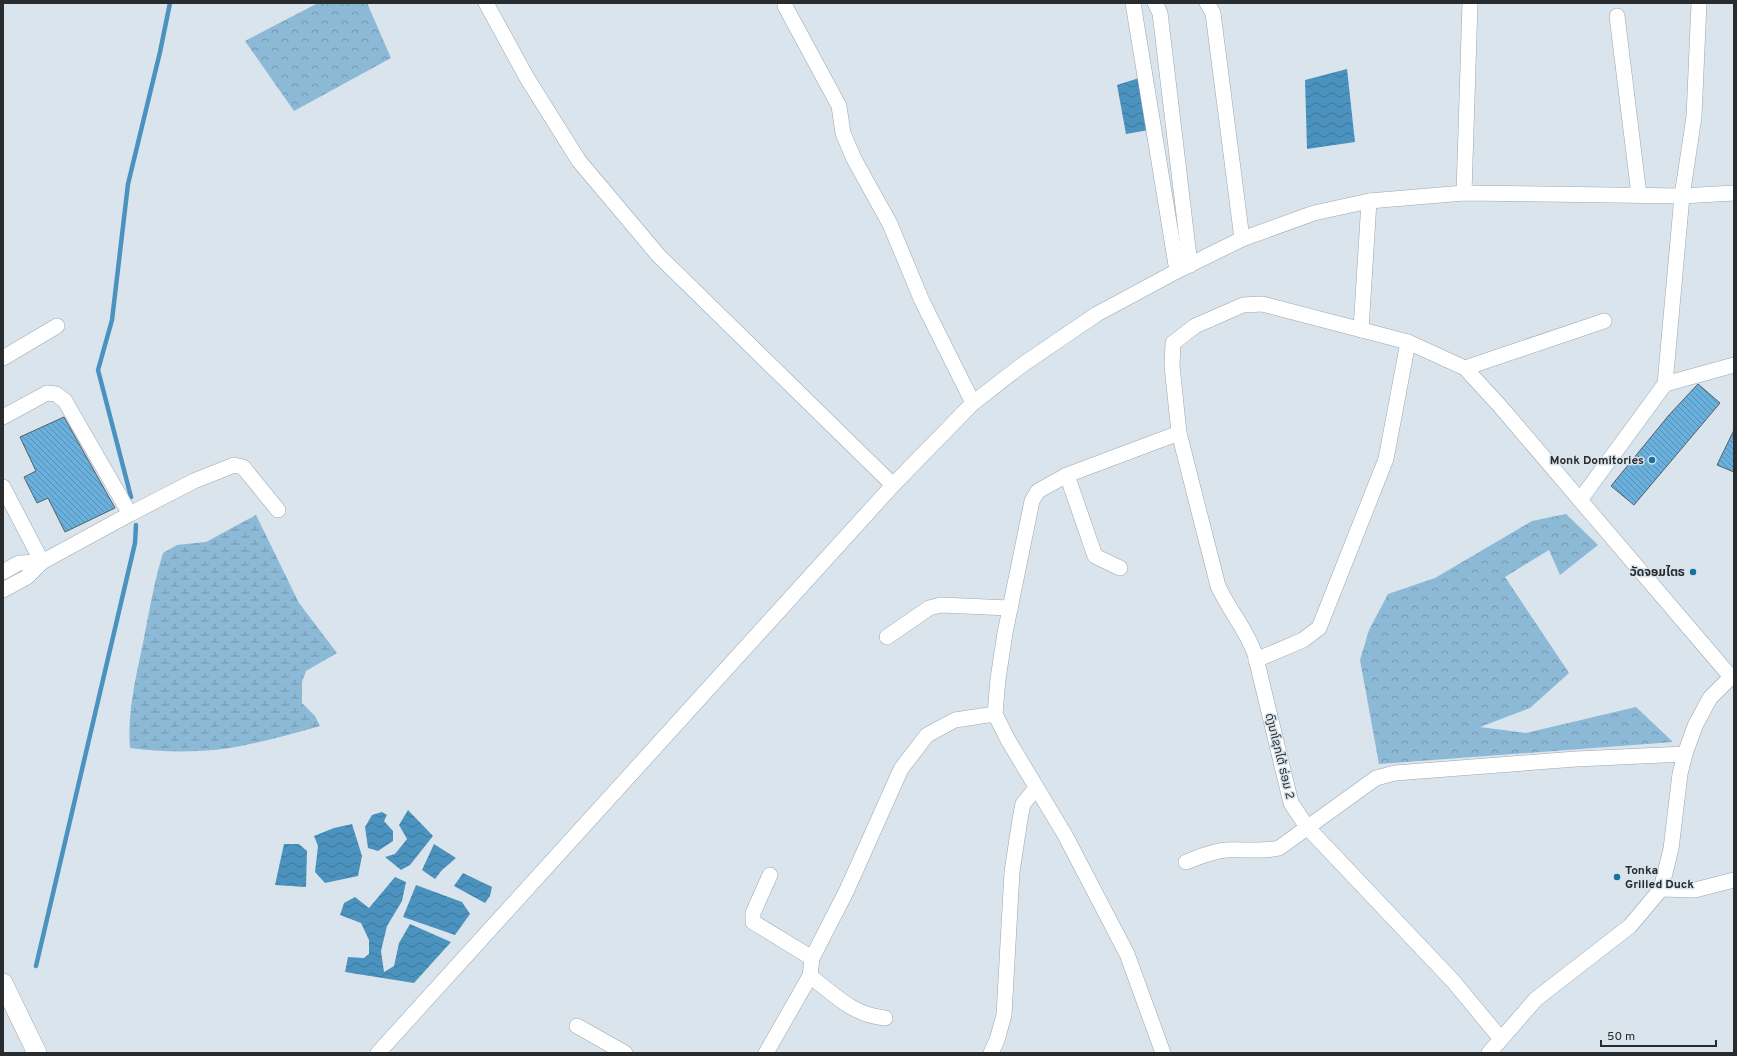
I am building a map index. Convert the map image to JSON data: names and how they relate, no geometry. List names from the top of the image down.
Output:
{
  "streets": {
    "street": ["ດົງນາໂຊກໄຕ້ ຮ່ອມ 2"]
  },
  "places": ["Monk Domitories", "ວັດຈອມໄຕຣ", "Tonka Grilled Duck"],
  "scale_bar": "50 m"
}
